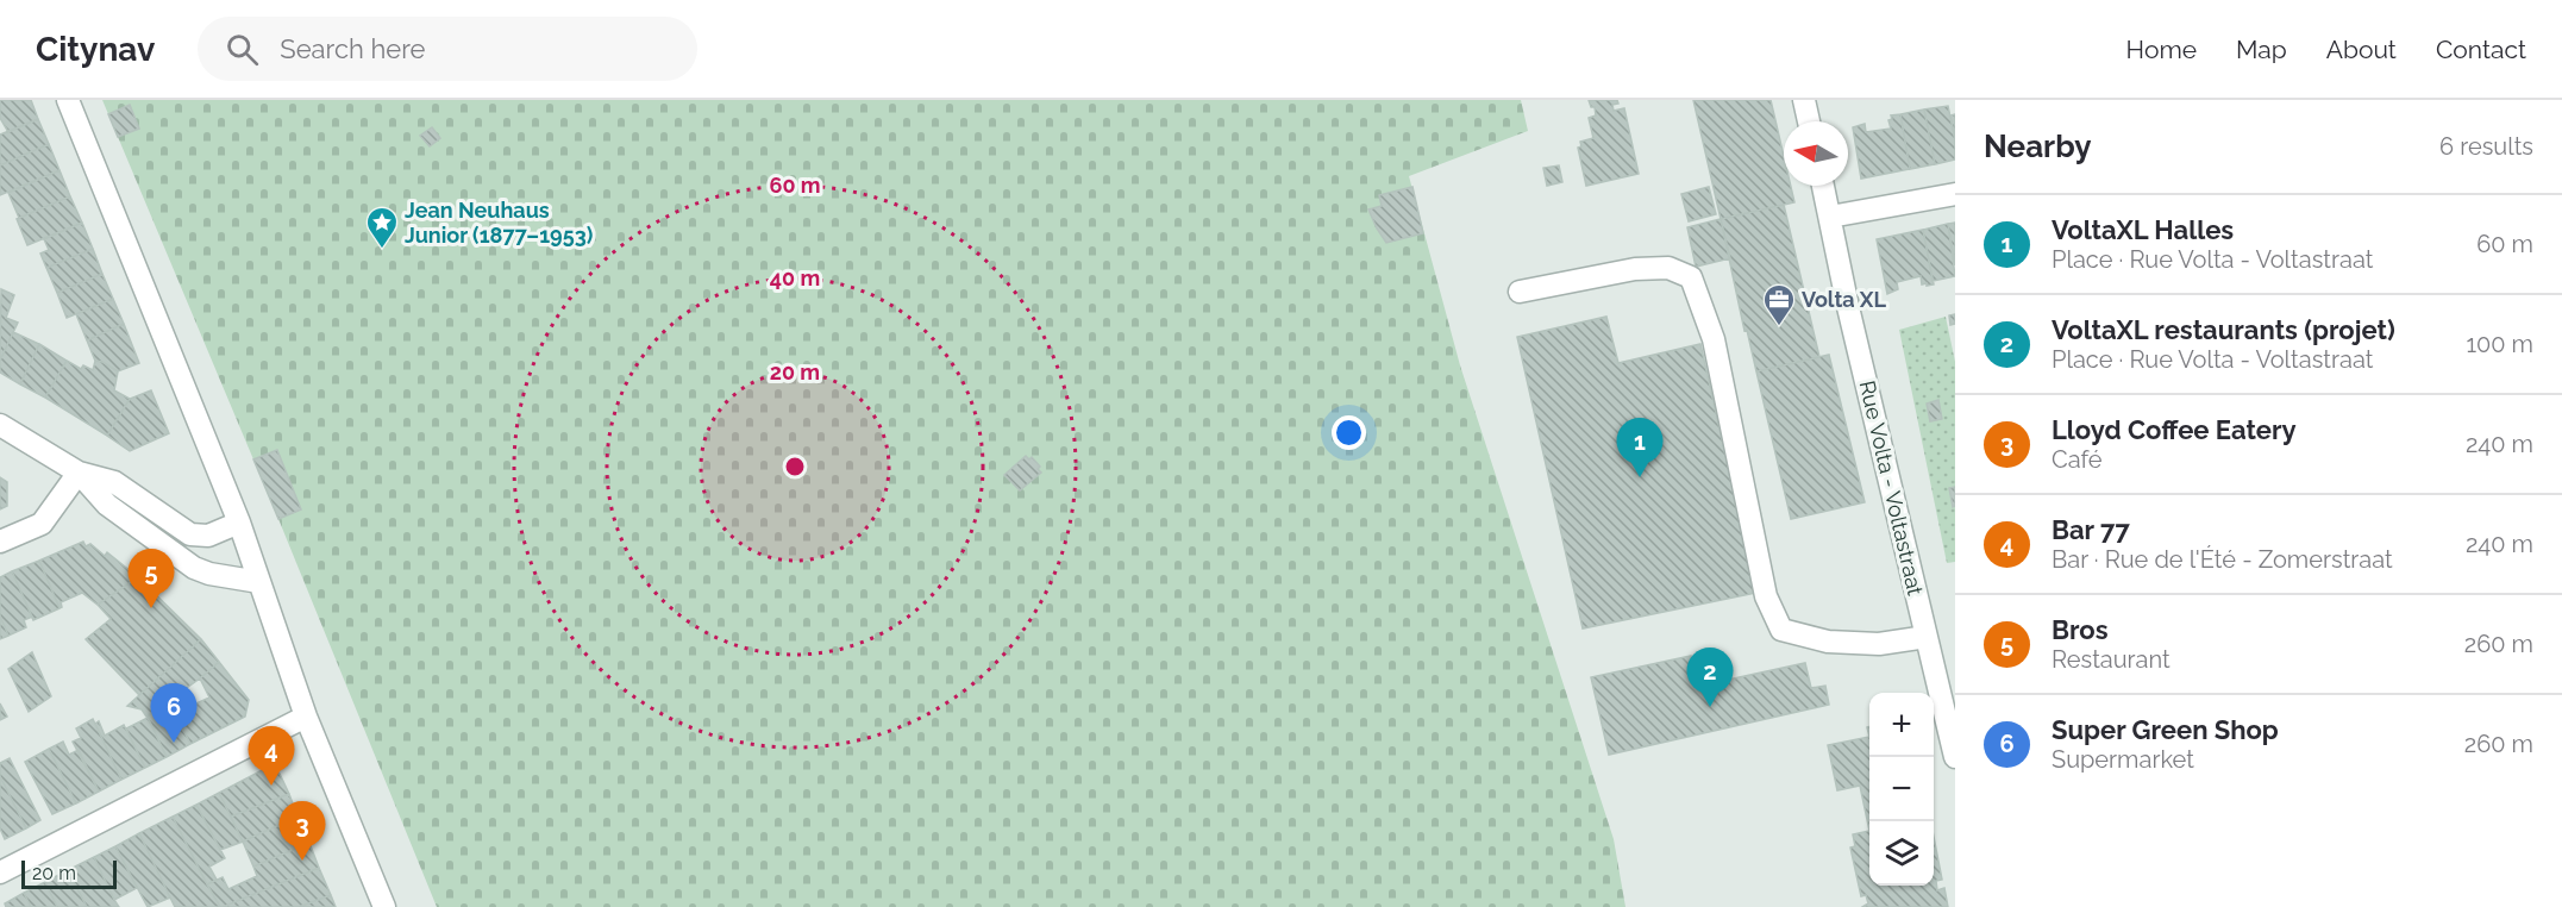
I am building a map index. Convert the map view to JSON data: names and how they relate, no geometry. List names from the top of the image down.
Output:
{
  "streets": {
    "street": ["Rue Volta - Voltastraat"]
  },
  "places": {
    "place": ["Jean Neuhaus Junior (1877–1953)"],
    "office": ["Volta XL"]
  },
  "scale_bar": "20 m",
  "north": "left",
  "page": {
    "header": "Citynav",
    "search": "Search here",
    "nav": [
      "Home",
      "Map",
      "About",
      "Contact"
    ],
    "heading": ["Nearby", "6 results"],
    "list": [
      {
        "mark": "1",
        "name": "VoltaXL Halles",
        "note": "Place · Rue Volta - Voltastraat",
        "value": "60 m"
      },
      {
        "mark": "2",
        "name": "VoltaXL restaurants (projet)",
        "note": "Place · Rue Volta - Voltastraat",
        "value": "100 m"
      },
      {
        "mark": "3",
        "name": "Lloyd Coffee Eatery",
        "note": "Café",
        "value": "240 m"
      },
      {
        "mark": "4",
        "name": "Bar 77",
        "note": "Bar · Rue de l'Été - Zomerstraat",
        "value": "240 m"
      },
      {
        "mark": "5",
        "name": "Bros",
        "note": "Restaurant",
        "value": "260 m"
      },
      {
        "mark": "6",
        "name": "Super Green Shop",
        "note": "Supermarket",
        "value": "260 m"
      }
    ],
    "pins": [
      "1",
      "5",
      "2",
      "6",
      "4",
      "3"
    ],
    "map_buttons": ["+", "−"],
    "scale": "20 m"
  },
  "rings": ["60 m", "40 m", "20 m"]
}
